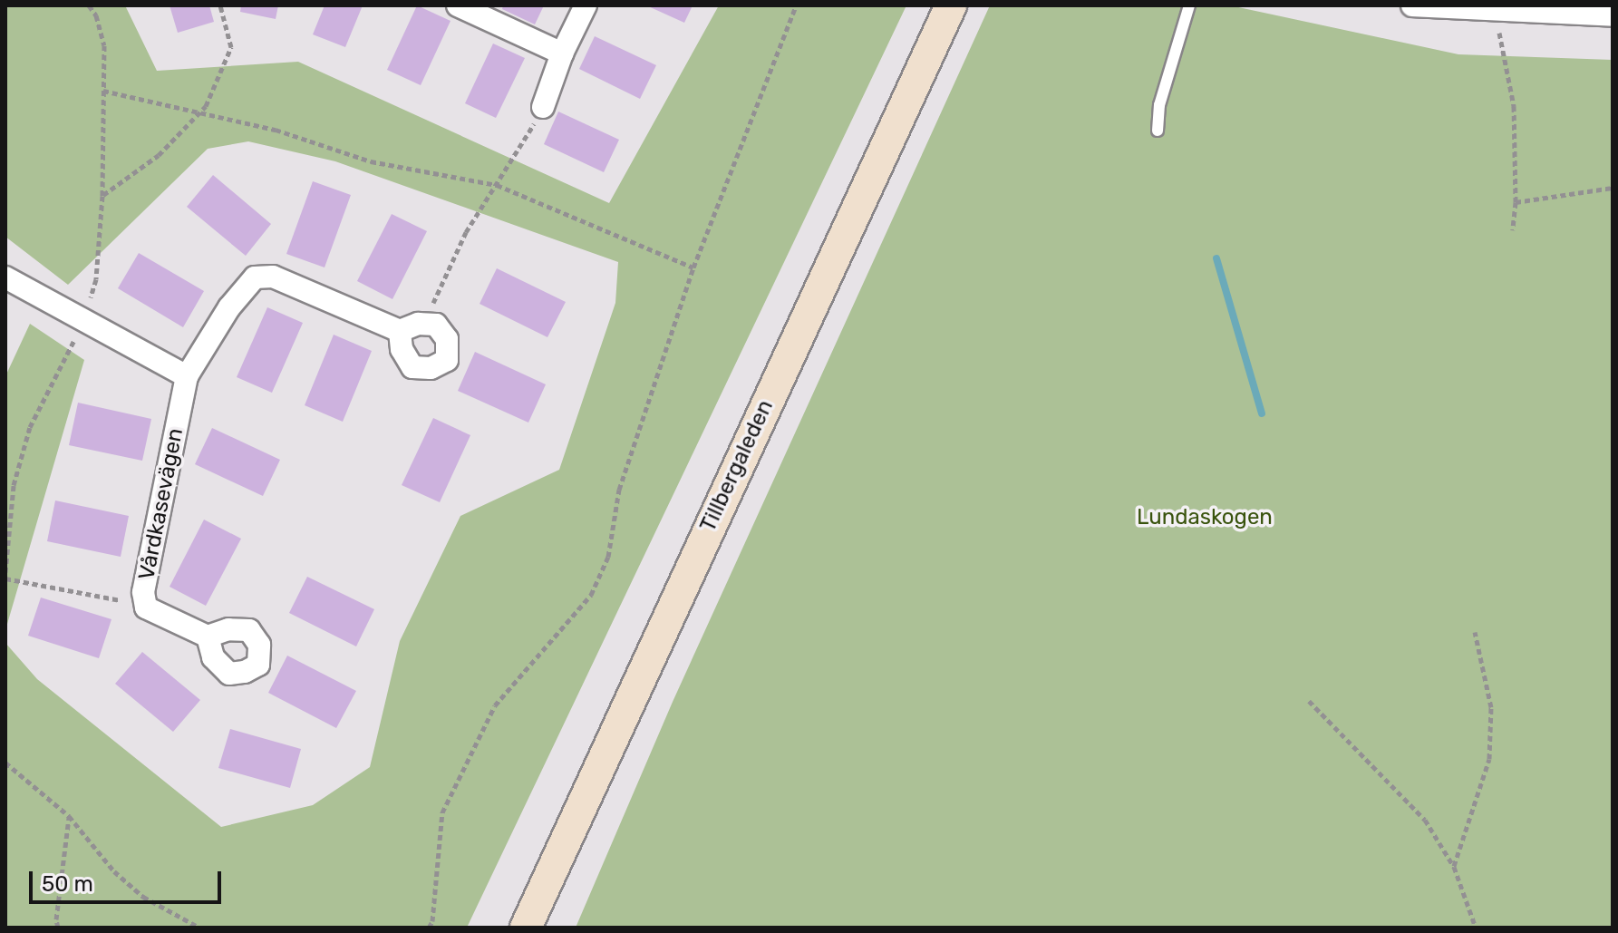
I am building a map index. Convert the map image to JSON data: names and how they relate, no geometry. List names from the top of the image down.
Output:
{
  "streets": {
    "main road": ["Tillbergaleden"],
    "street": ["Vårdkasevägen"]
  },
  "parks": ["Lundaskogen"],
  "scale_bar": "50 m"
}
